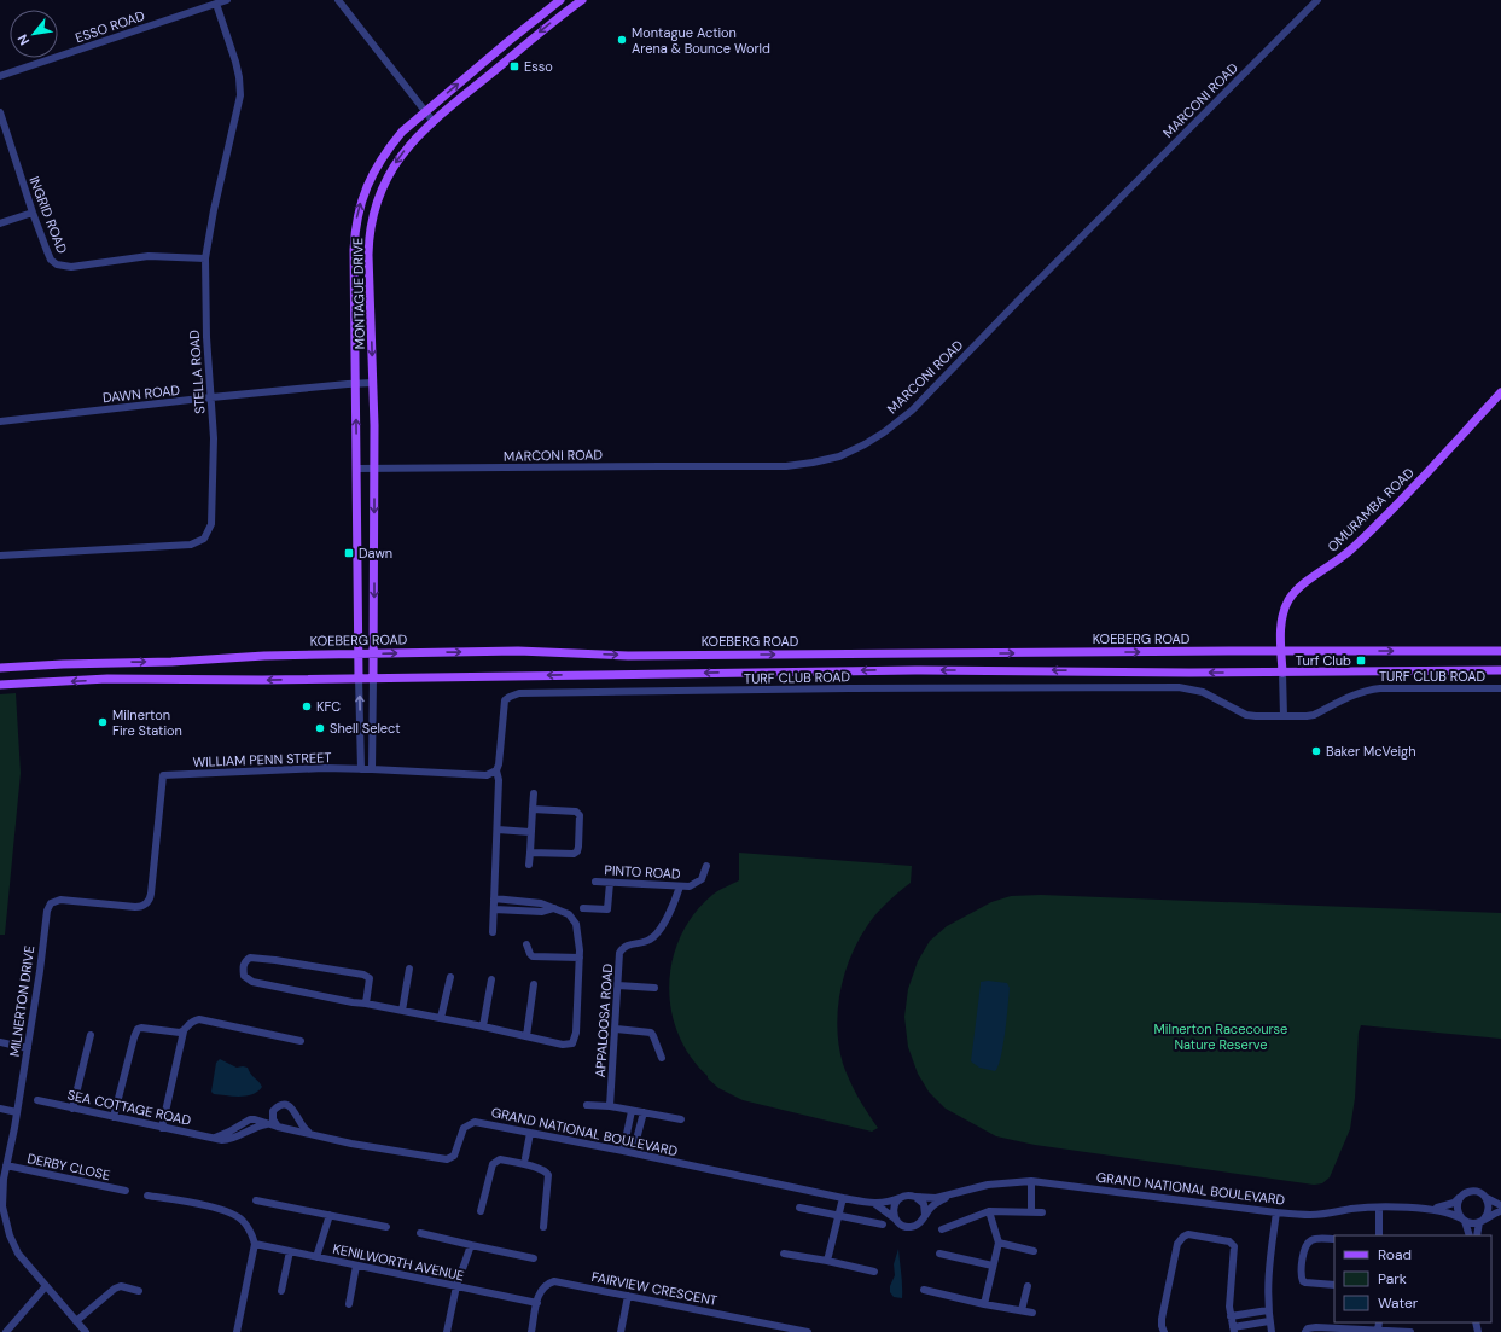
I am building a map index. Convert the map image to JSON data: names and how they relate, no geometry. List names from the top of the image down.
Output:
{
  "streets": {
    "main road": ["MONTAGUE DRIVE", "OMURAMBA ROAD", "KOEBERG ROAD"],
    "street": [
      "ESSO ROAD",
      "MARCONI ROAD",
      "INGRID ROAD",
      "STELLA ROAD",
      "DAWN ROAD",
      "TURF CLUB ROAD",
      "WILLIAM PENN STREET",
      "PINTO ROAD",
      "MILNERTON DRIVE",
      "APPALOOSA ROAD",
      "SEA COTTAGE ROAD",
      "GRAND NATIONAL BOULEVARD",
      "DERBY CLOSE",
      "KENILWORTH AVENUE",
      "FAIRVIEW CRESCENT"
    ]
  },
  "crossings": [
    ["ESSO ROAD", "STELLA ROAD"],
    ["MARCONI ROAD", "MONTAGUE DRIVE"],
    ["INGRID ROAD", "STELLA ROAD"],
    ["MONTAGUE DRIVE", "DAWN ROAD"],
    ["MONTAGUE DRIVE", "KOEBERG ROAD"],
    ["STELLA ROAD", "DAWN ROAD"],
    ["OMURAMBA ROAD", "KOEBERG ROAD"],
    ["WILLIAM PENN STREET", "MILNERTON DRIVE"],
    ["PINTO ROAD", "APPALOOSA ROAD"],
    ["MILNERTON DRIVE", "DERBY CLOSE"],
    ["SEA COTTAGE ROAD", "GRAND NATIONAL BOULEVARD"],
    ["KENILWORTH AVENUE", "FAIRVIEW CRESCENT"]
  ],
  "parks": ["Milnerton Racecourse Nature Reserve"],
  "places": {
    "other": [
      "Montague Action Arena & Bounce World",
      "KFC",
      "Milnerton Fire Station",
      "Shell Select",
      "Baker McVeigh"
    ],
    "transit": ["Esso", "Dawn", "Turf Club"]
  },
  "legend": ["Road", "Park", "Water"],
  "north": "bottom left"
}
